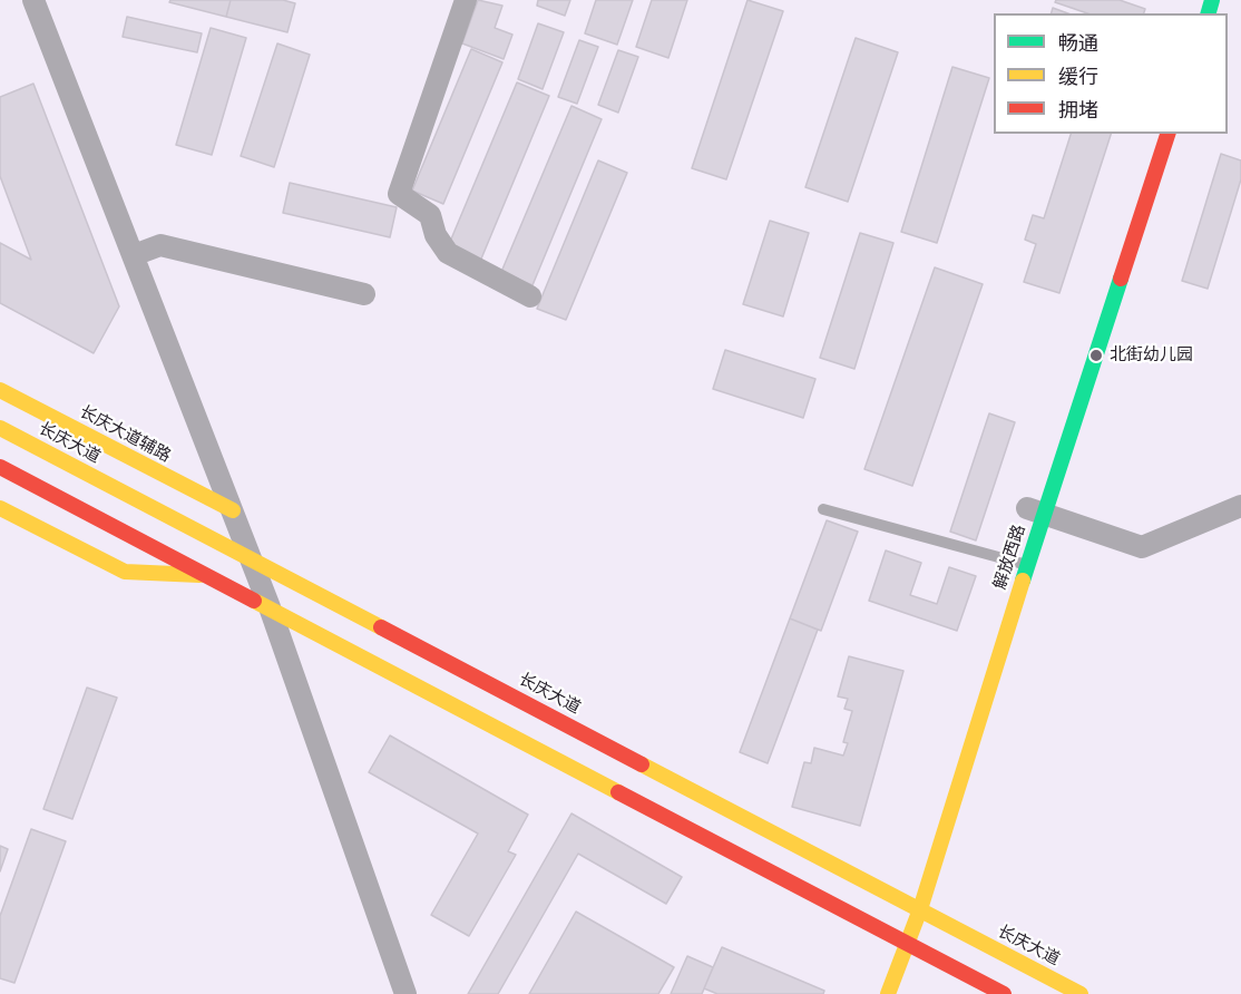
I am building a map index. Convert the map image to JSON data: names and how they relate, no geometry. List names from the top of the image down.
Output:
{
  "streets": {
    "main road": ["长庆大道辅路", "长庆大道", "解放西路"]
  },
  "crossings": [
    ["长庆大道", "解放西路"]
  ],
  "places": ["北街幼儿园"],
  "legend": ["畅通", "缓行", "拥堵"]
}
